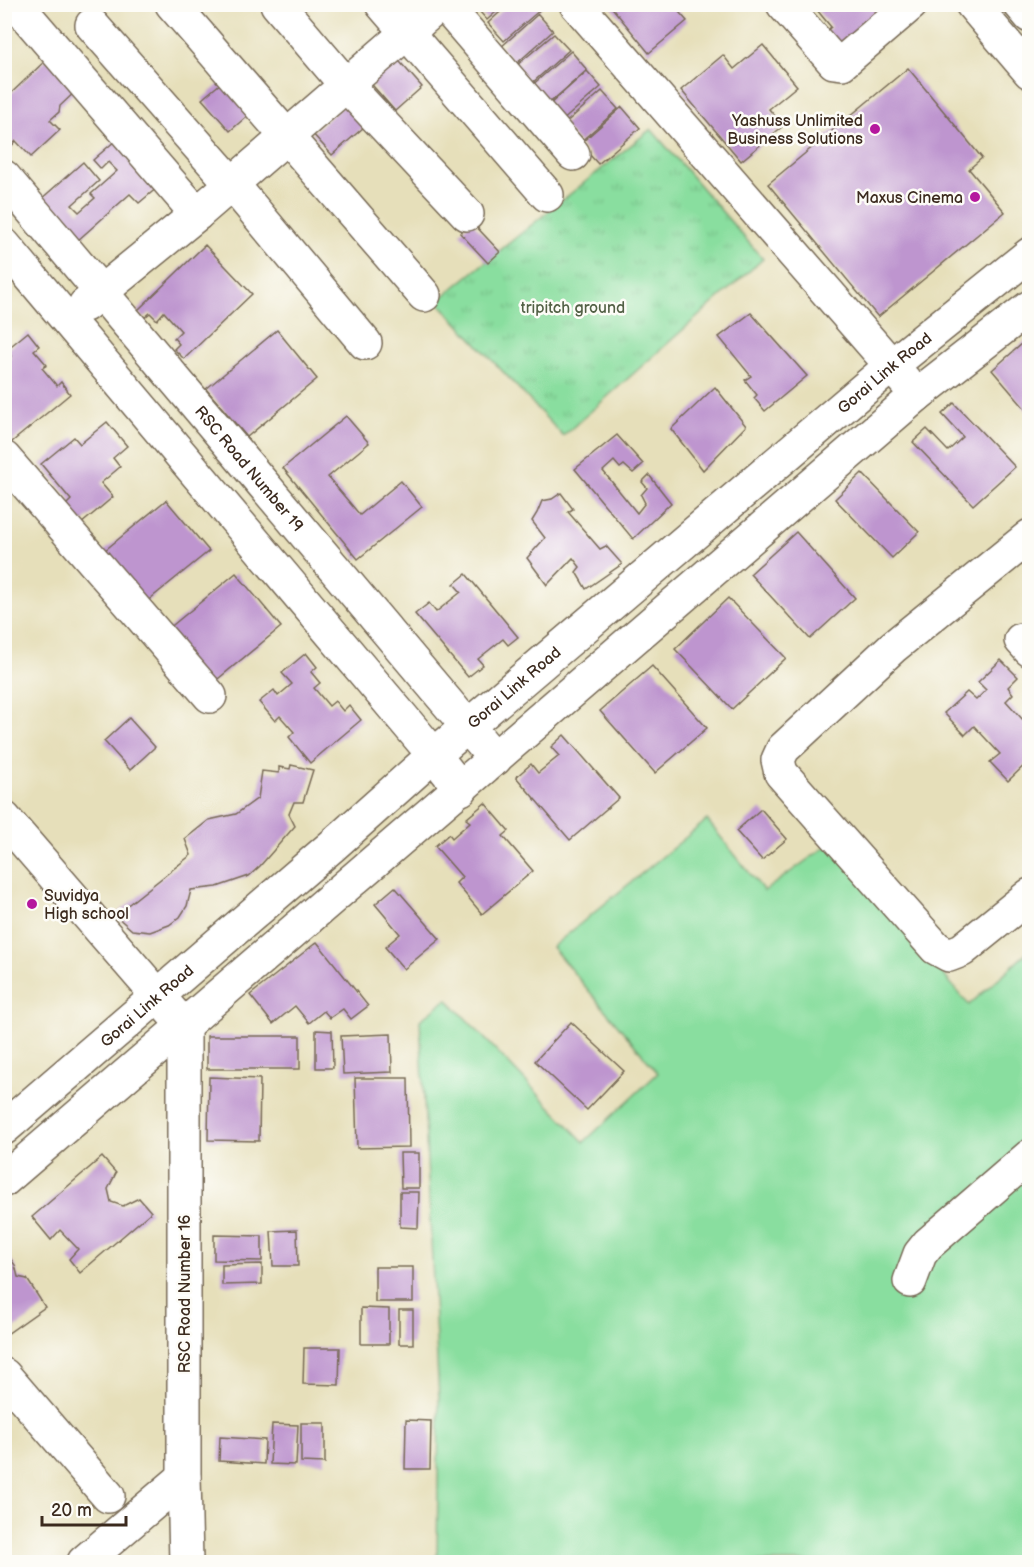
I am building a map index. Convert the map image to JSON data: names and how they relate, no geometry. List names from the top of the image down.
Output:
{
  "streets": {
    "street": ["Gorai Link Road", "RSC Road Number 19", "RSC Road Number 16"]
  },
  "crossings": [
    ["Gorai Link Road", "RSC Road Number 19"]
  ],
  "parks": ["tripitch ground"],
  "places": ["Yashuss Unlimited Business Solutions", "Maxus Cinema", "Suvidya High school"],
  "scale_bar": "20 m"
}
